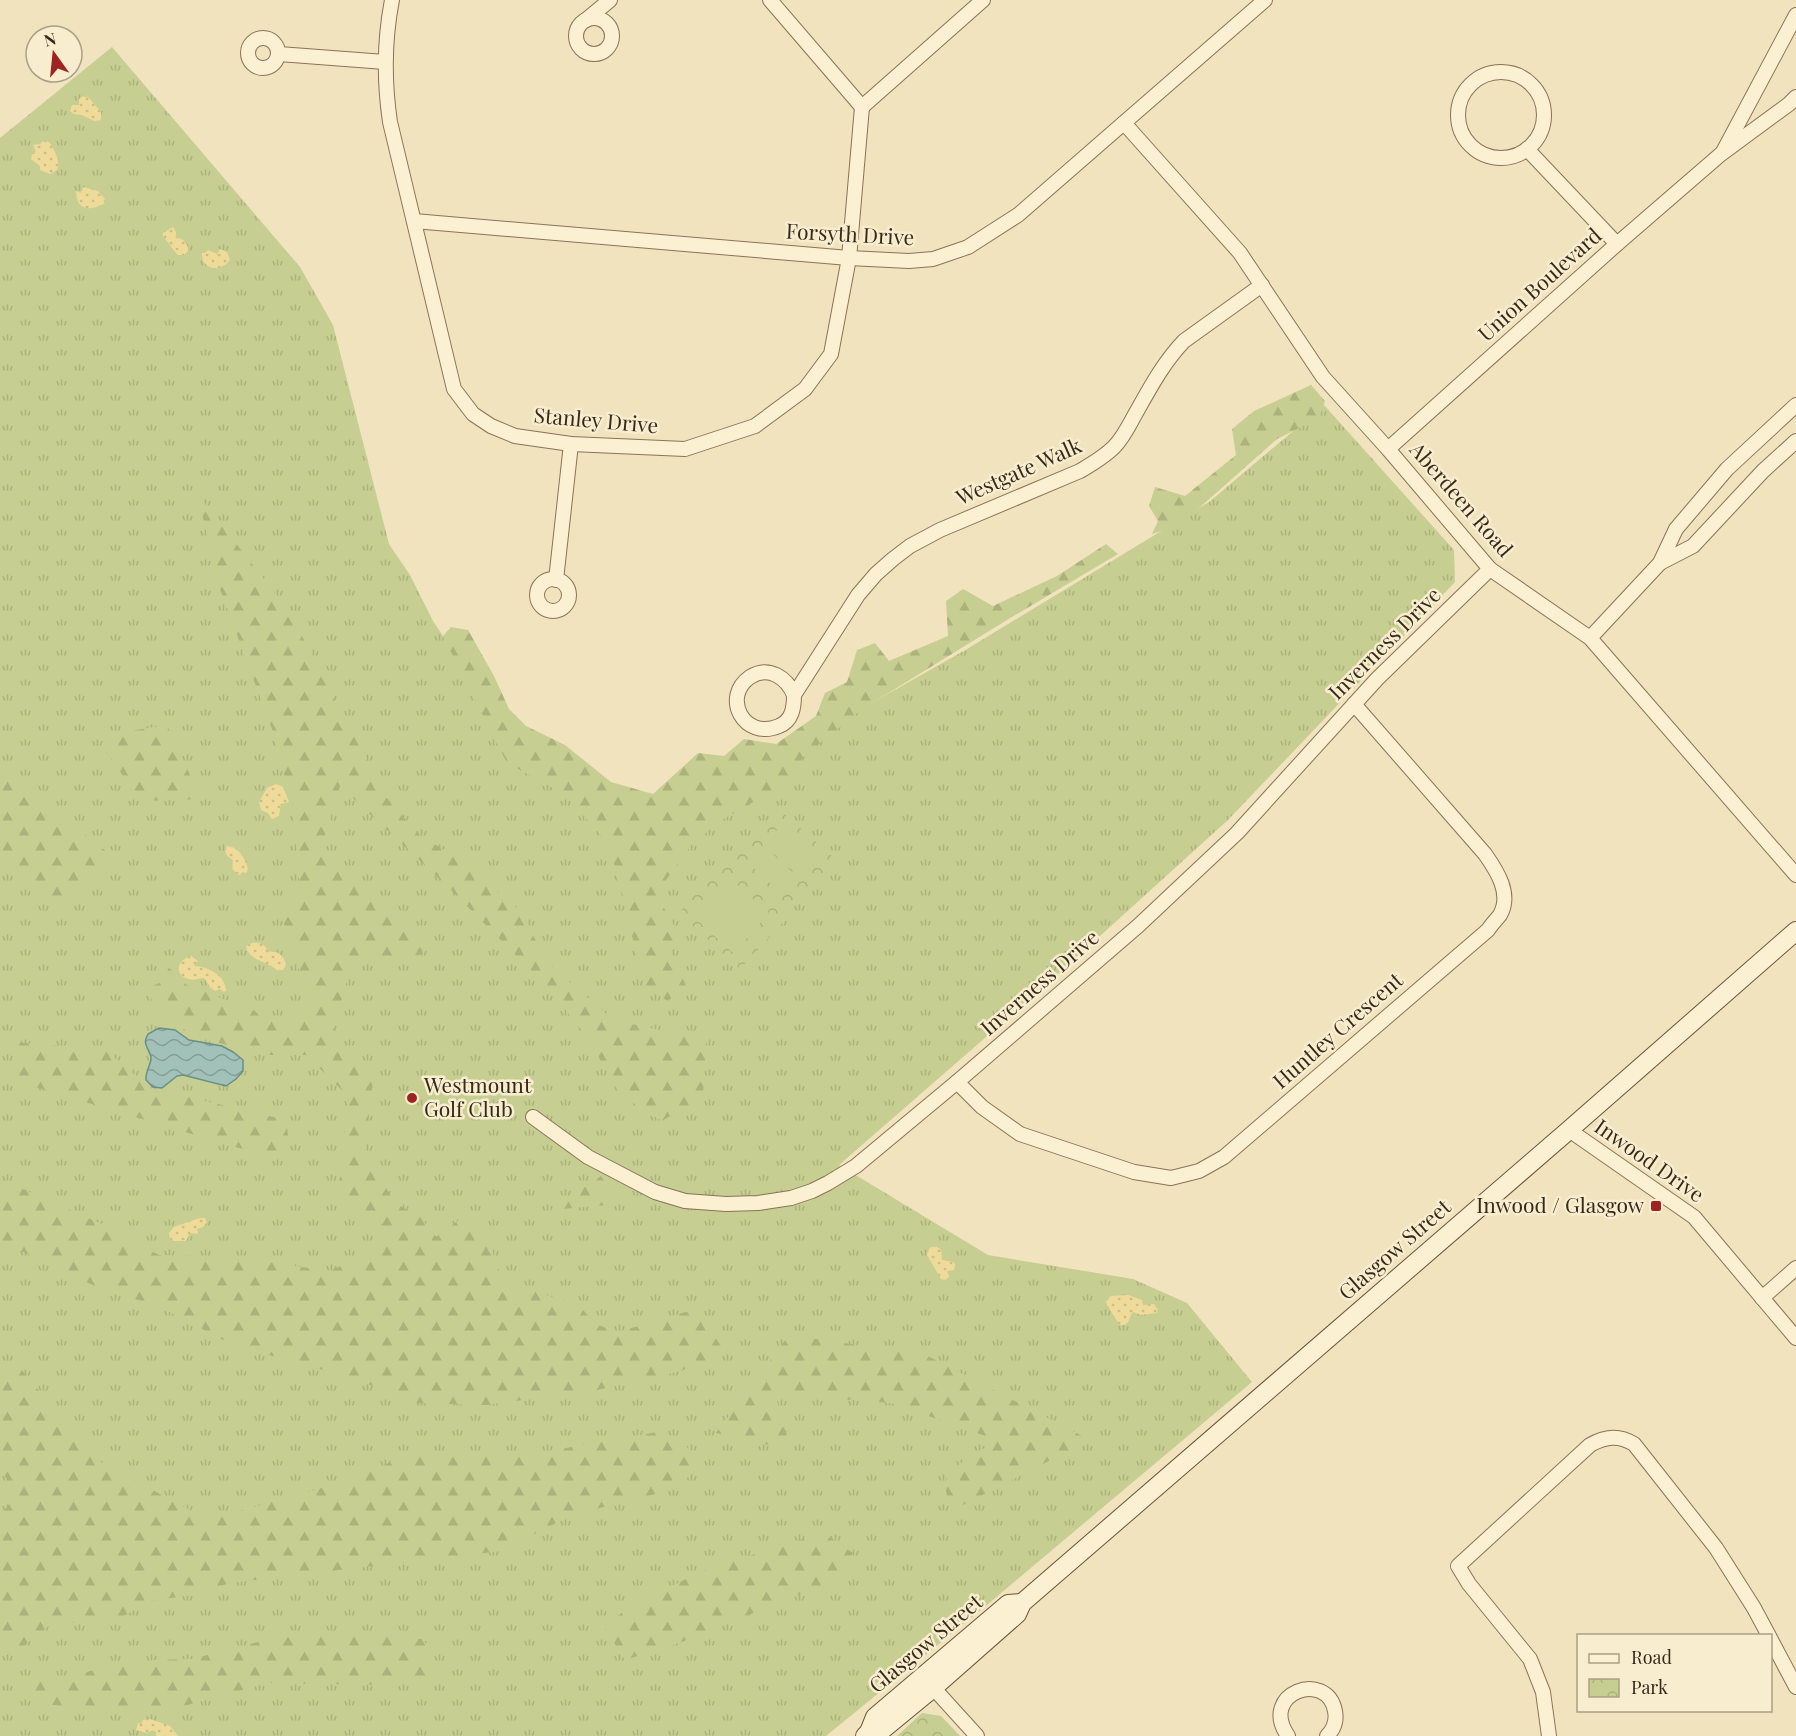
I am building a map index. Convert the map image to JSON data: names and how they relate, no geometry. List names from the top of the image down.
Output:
{
  "streets": {
    "street": [
      "Forsyth Drive",
      "Union Boulevard",
      "Stanley Drive",
      "Westgate Walk",
      "Aberdeen Road",
      "Inverness Drive",
      "Huntley Crescent",
      "Inwood Drive",
      "Glasgow Street"
    ]
  },
  "crossings": [
    ["Forsyth Drive", "Stanley Drive"],
    ["Forsyth Drive", "Aberdeen Road"],
    ["Union Boulevard", "Aberdeen Road"],
    ["Westgate Walk", "Aberdeen Road"],
    ["Aberdeen Road", "Inverness Drive"],
    ["Inverness Drive", "Huntley Crescent"],
    ["Inwood Drive", "Glasgow Street"]
  ],
  "places": {
    "other": ["Westmount Golf Club"],
    "transit": ["Inwood / Glasgow"]
  },
  "legend": ["Road", "Park"],
  "north": "top"
}
